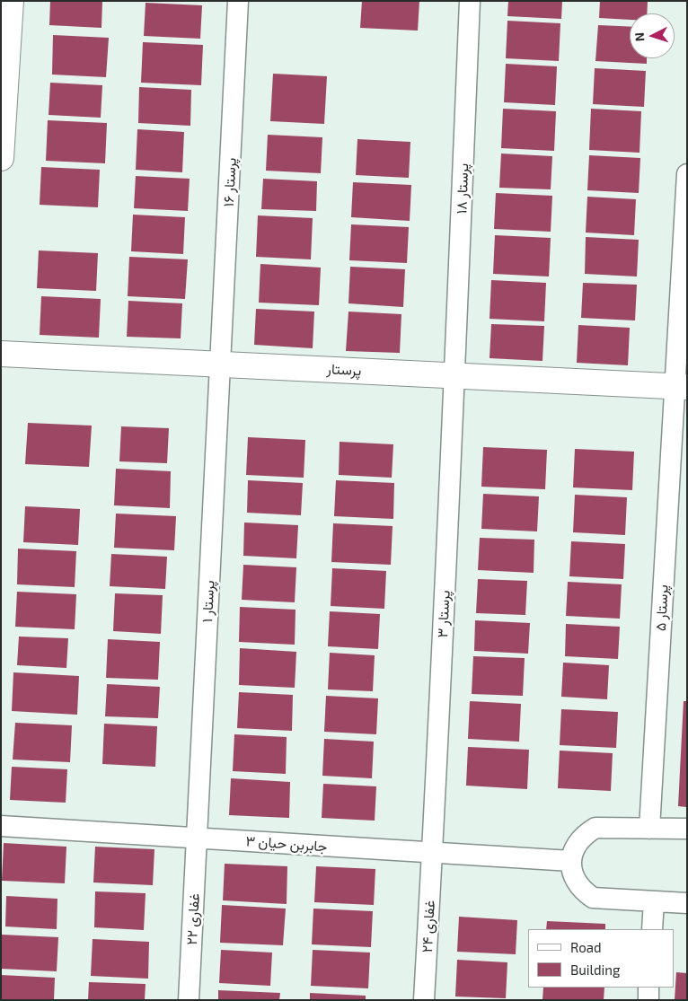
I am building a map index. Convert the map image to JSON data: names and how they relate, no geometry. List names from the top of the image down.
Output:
{
  "streets": {
    "street": [
      "پرستار ۱۶",
      "پرستار ۱۸",
      "پرستار",
      "پرستار ۱",
      "پرستار ۵",
      "پرستار ۳",
      "جابربن حیان ۳",
      "غفاری ۲۲",
      "غفاری ۲۴"
    ]
  },
  "crossings": [
    ["پرستار ۱۶", "پرستار"],
    ["پرستار ۱۶", "پرستار ۱"],
    ["پرستار ۱۸", "پرستار"],
    ["پرستار ۱۸", "پرستار ۳"],
    ["پرستار", "پرستار ۱"],
    ["پرستار", "پرستار ۵"],
    ["پرستار", "پرستار ۳"],
    ["پرستار ۱", "جابربن حیان ۳"],
    ["پرستار ۱", "غفاری ۲۲"],
    ["پرستار ۳", "جابربن حیان ۳"],
    ["پرستار ۳", "غفاری ۲۴"],
    ["جابربن حیان ۳", "غفاری ۲۲"],
    ["جابربن حیان ۳", "غفاری ۲۴"]
  ],
  "legend": ["Road", "Building"],
  "north": "left"
}
